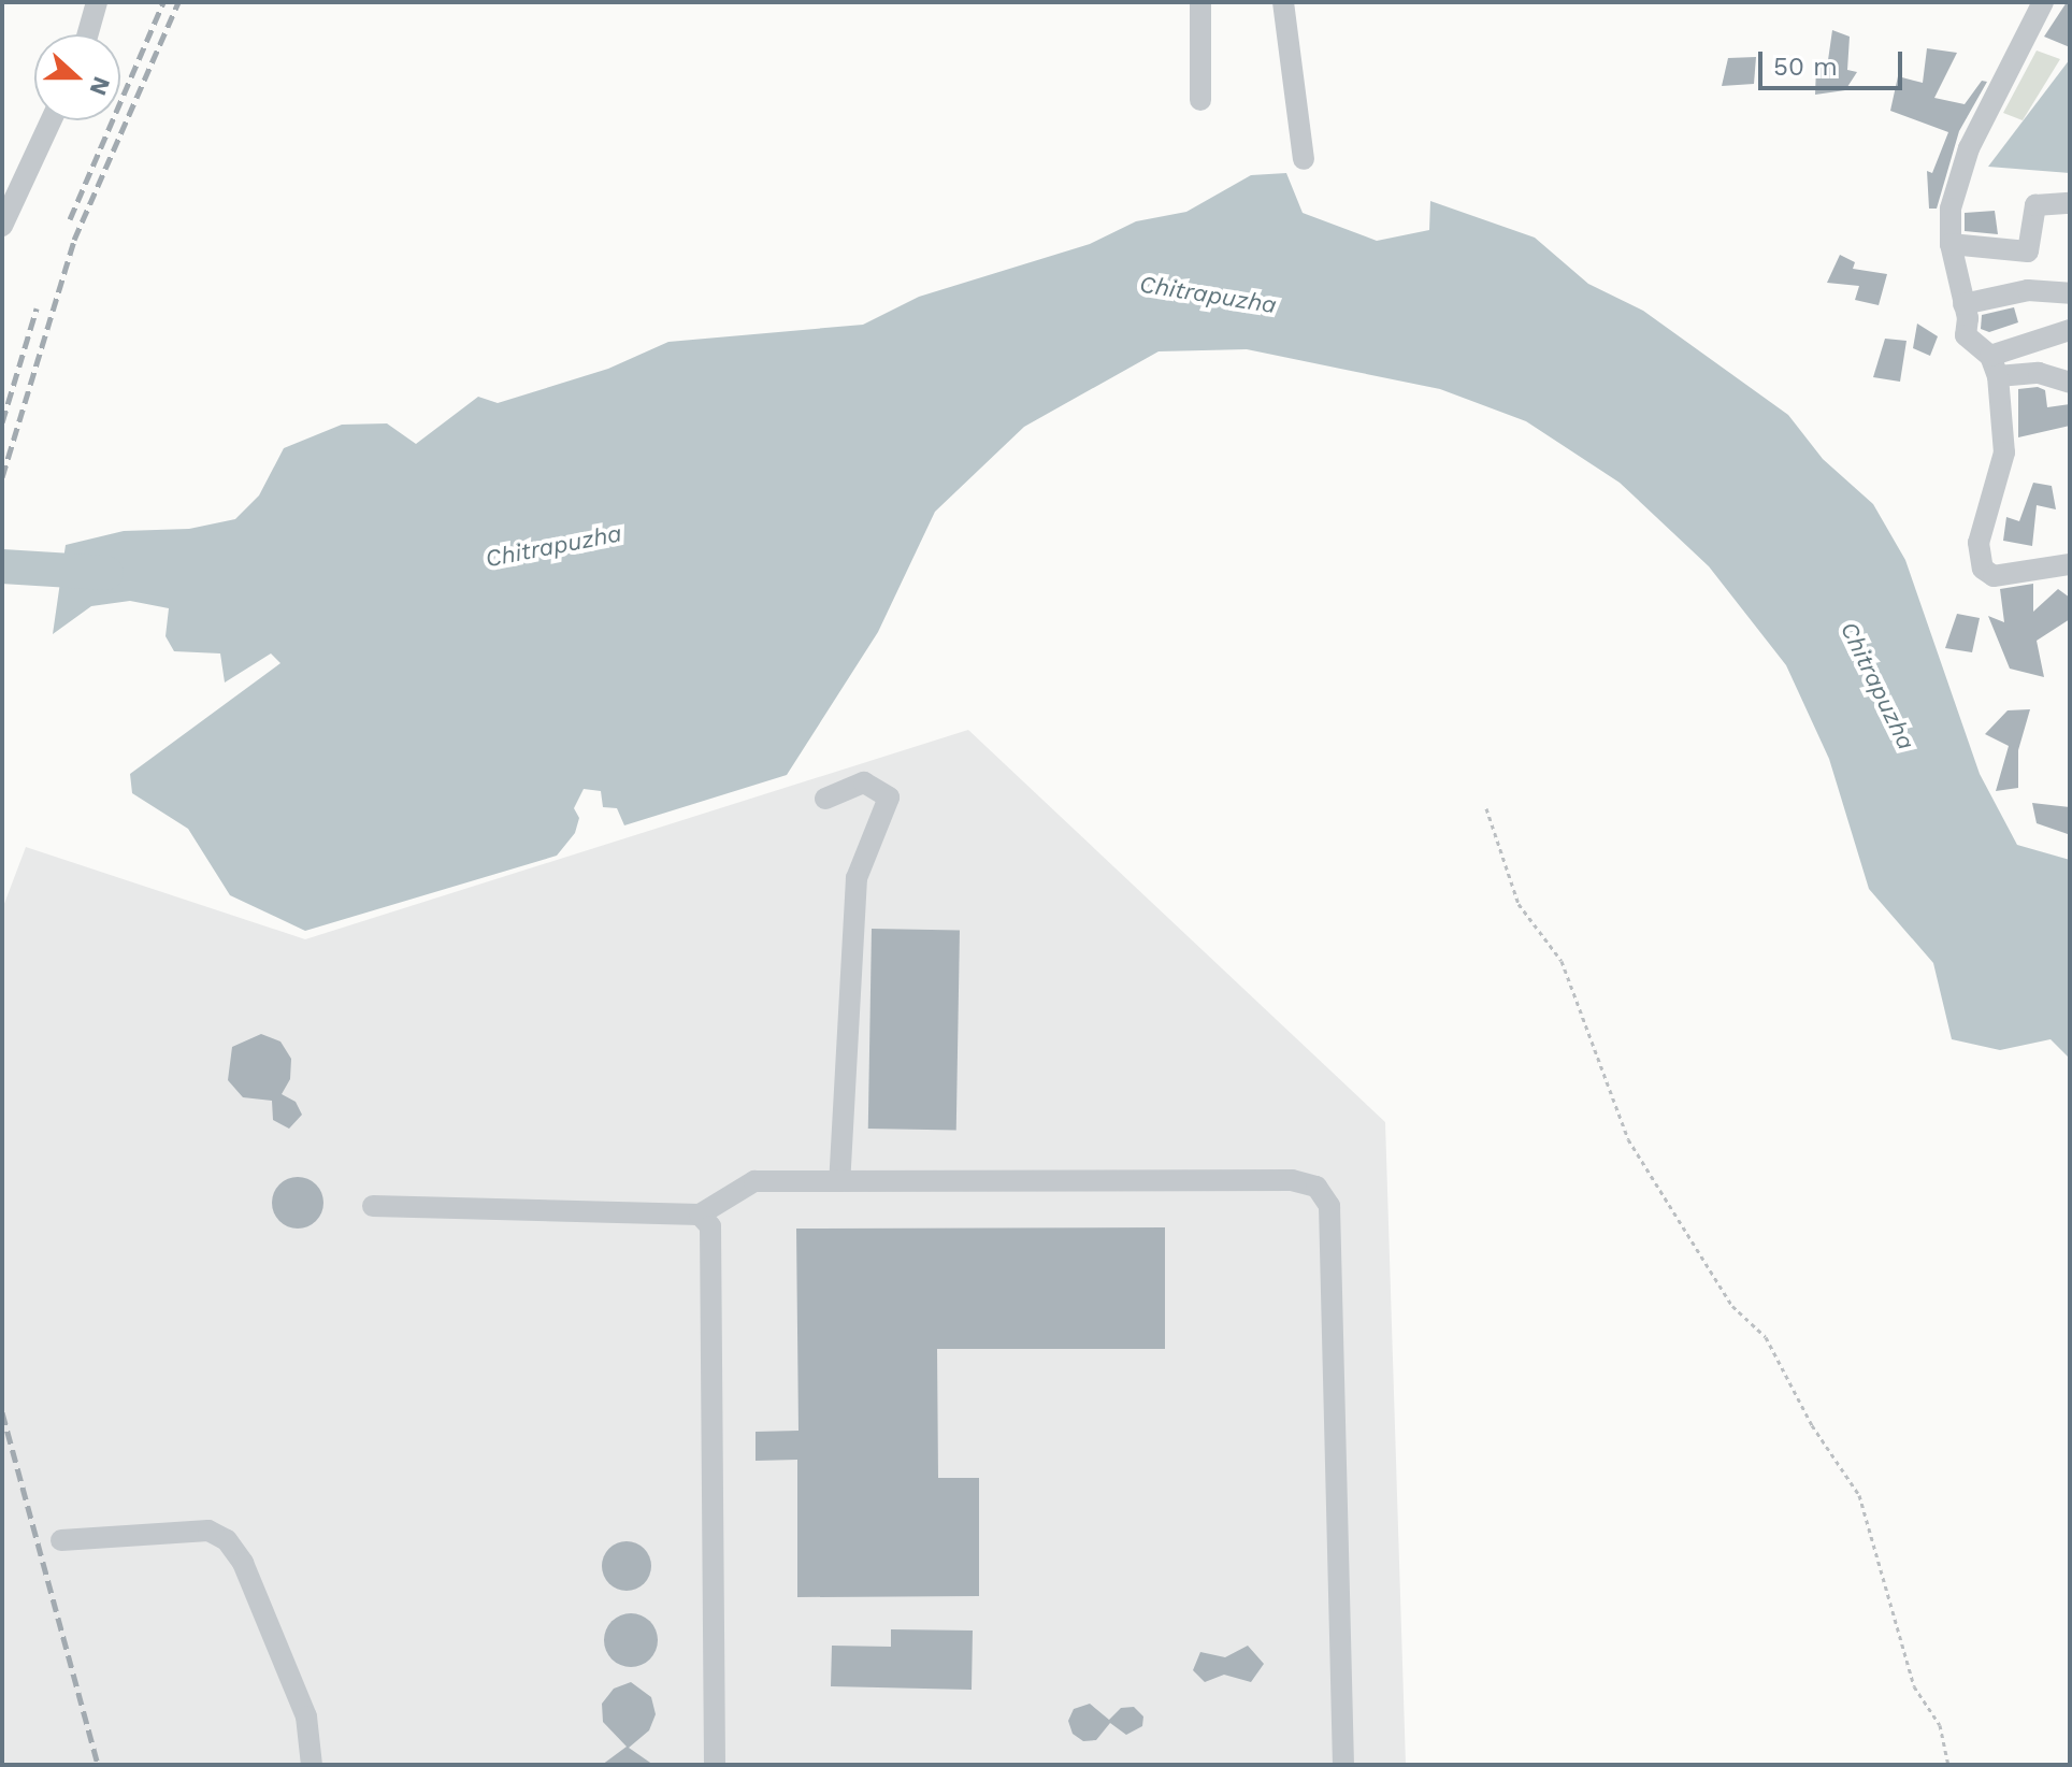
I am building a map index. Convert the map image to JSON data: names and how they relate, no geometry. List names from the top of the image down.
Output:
{
  "water": ["Chitrapuzha"],
  "scale_bar": "50 m",
  "north": "right"
}
